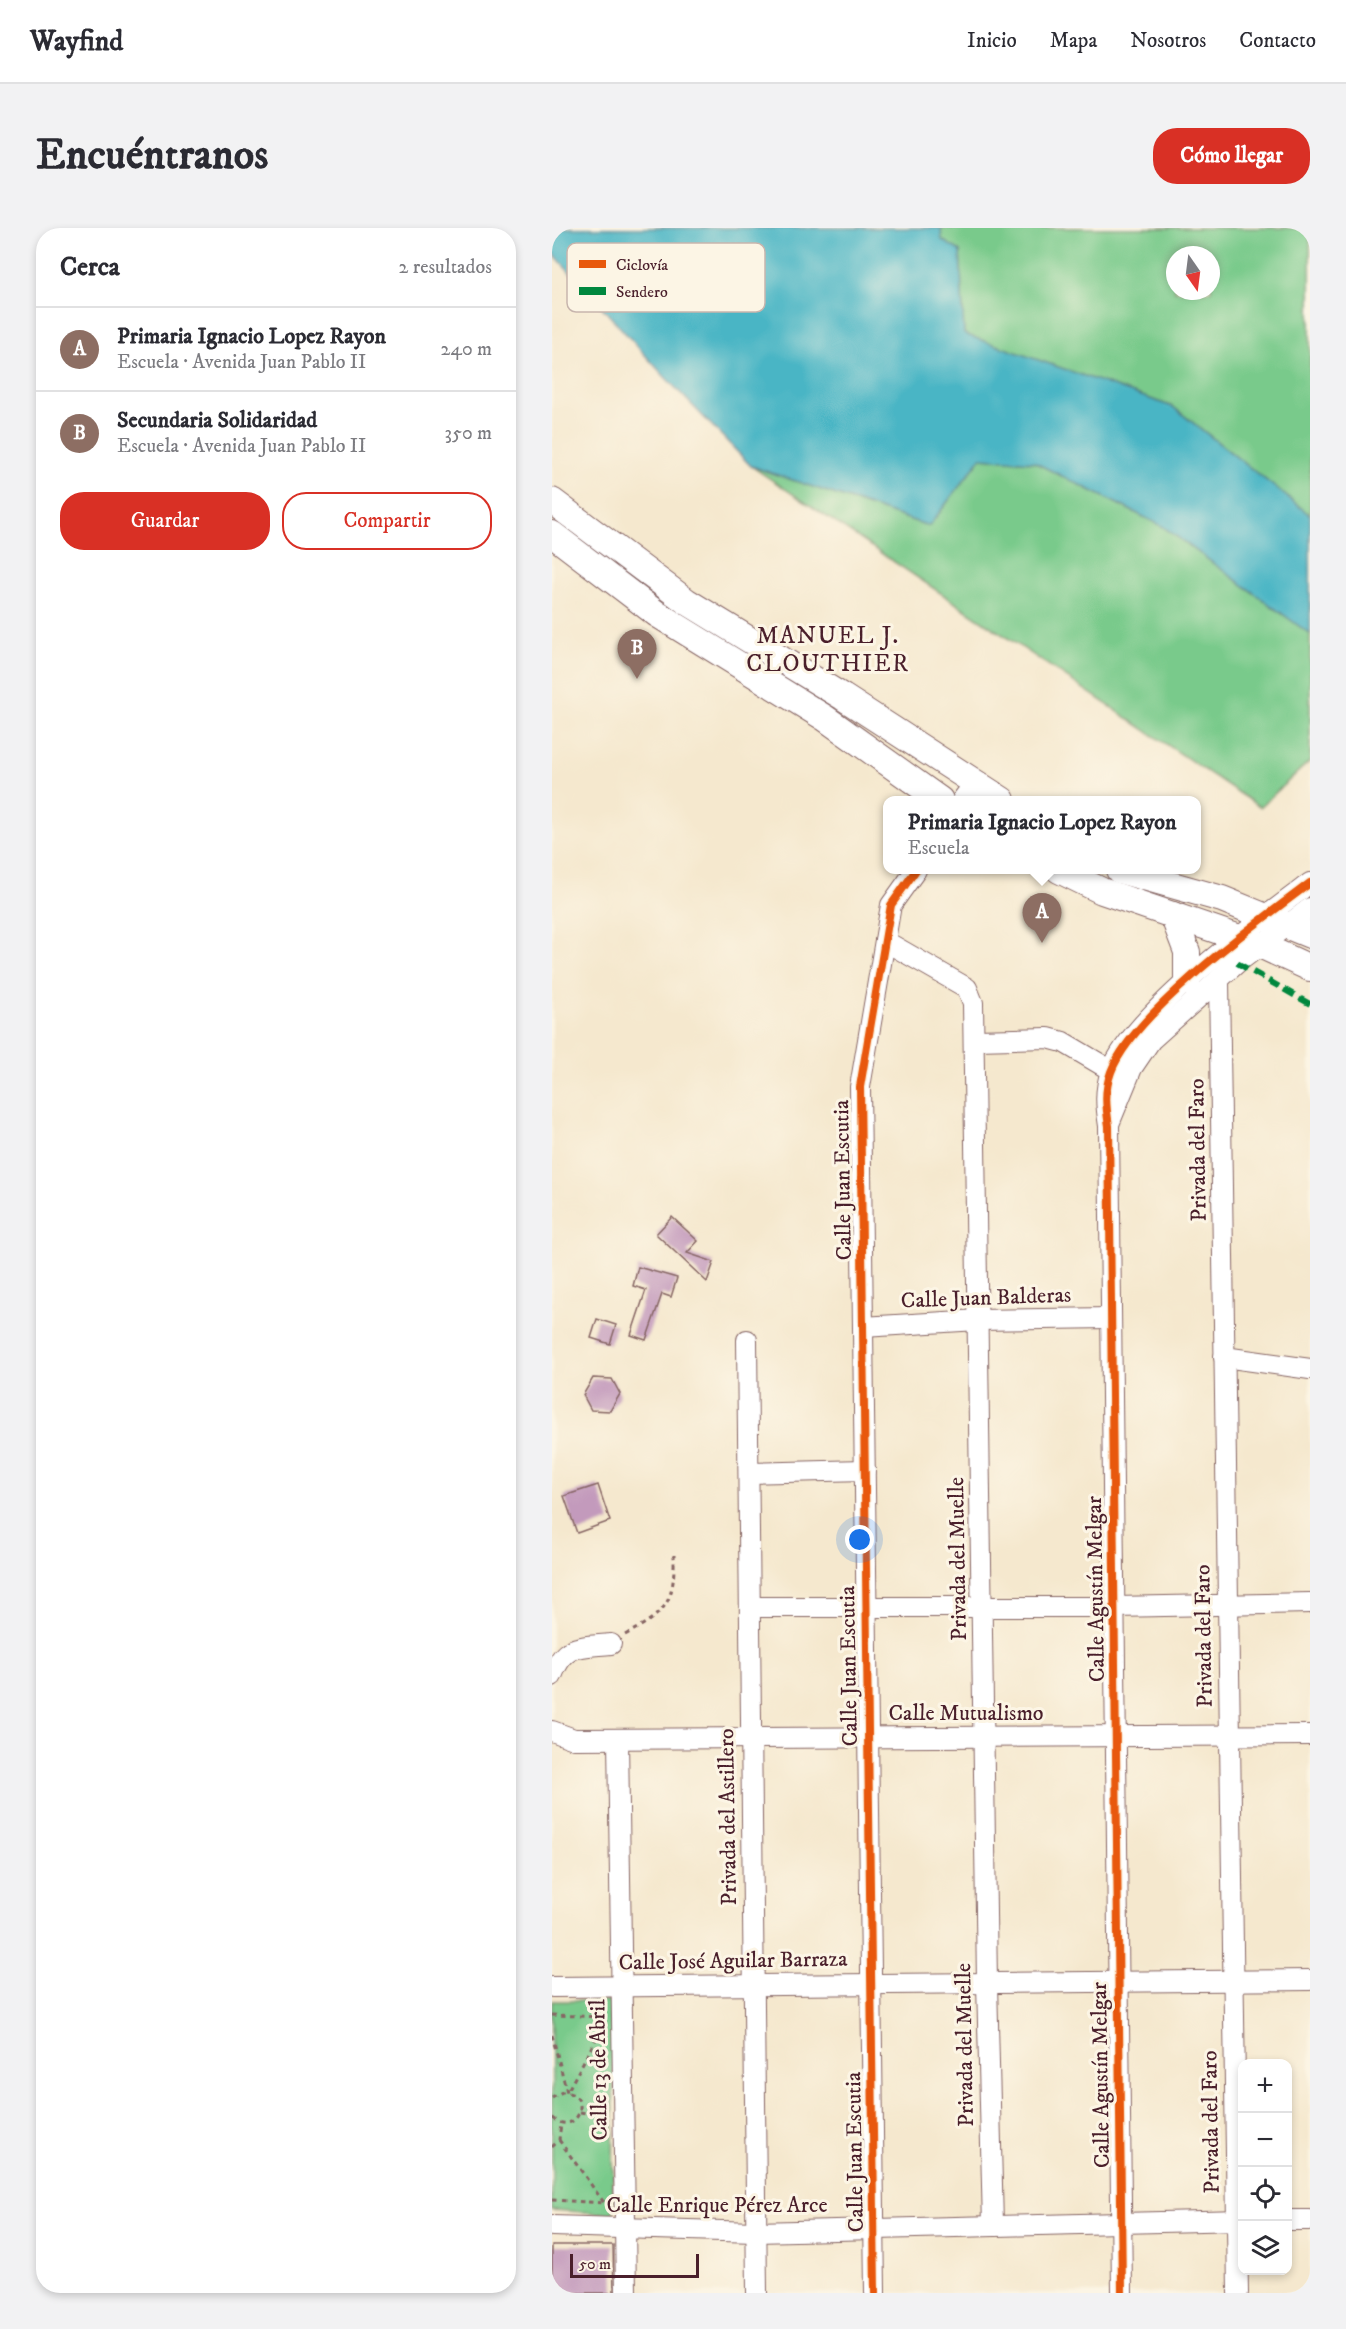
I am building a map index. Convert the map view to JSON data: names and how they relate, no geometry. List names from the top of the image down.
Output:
{
  "streets": {
    "street": [
      "Privada del Faro",
      "Calle Juan Escutia",
      "Calle Juan Balderas",
      "Privada del Muelle",
      "Calle Agustín Melgar",
      "Calle Mutualismo",
      "Privada del Astillero",
      "Calle José Aguilar Barraza",
      "Calle 13 de Abril",
      "Calle Enrique Pérez Arce"
    ]
  },
  "crossings": [
    ["Privada del Faro", "Calle Agustín Melgar"],
    ["Privada del Faro", "Calle Mutualismo"],
    ["Privada del Faro", "Calle José Aguilar Barraza"],
    ["Calle Juan Escutia", "Calle Juan Balderas"],
    ["Calle Juan Escutia", "Privada del Muelle"],
    ["Calle Juan Escutia", "Calle Mutualismo"],
    ["Calle Juan Escutia", "Calle José Aguilar Barraza"],
    ["Calle Juan Escutia", "Calle Enrique Pérez Arce"],
    ["Calle Juan Balderas", "Privada del Muelle"],
    ["Calle Juan Balderas", "Calle Agustín Melgar"],
    ["Privada del Muelle", "Calle Mutualismo"],
    ["Privada del Muelle", "Calle José Aguilar Barraza"],
    ["Privada del Muelle", "Calle Enrique Pérez Arce"],
    ["Calle Agustín Melgar", "Calle Mutualismo"],
    ["Calle Agustín Melgar", "Calle José Aguilar Barraza"],
    ["Calle Agustín Melgar", "Calle Enrique Pérez Arce"],
    ["Calle Mutualismo", "Privada del Astillero"],
    ["Calle Mutualismo", "Calle 13 de Abril"],
    ["Privada del Astillero", "Calle José Aguilar Barraza"],
    ["Privada del Astillero", "Calle Enrique Pérez Arce"],
    ["Calle José Aguilar Barraza", "Calle 13 de Abril"],
    ["Calle 13 de Abril", "Calle Enrique Pérez Arce"]
  ],
  "districts": ["MANUEL J. CLOUTHIER"],
  "legend": ["Ciclovía", "Sendero"],
  "scale_bar": "50 m",
  "north": "bottom",
  "page": {
    "header": "Wayfind",
    "nav": [
      "Inicio",
      "Mapa",
      "Nosotros",
      "Contacto"
    ],
    "buttons": [
      "Cómo llegar",
      ["Guardar", "Compartir"]
    ],
    "title": "Encuéntranos",
    "heading": ["Cerca", "2 resultados"],
    "list": [
      {
        "mark": "A",
        "name": "Primaria Ignacio Lopez Rayon",
        "note": "Escuela · Avenida Juan Pablo II",
        "value": "240 m"
      },
      {
        "mark": "B",
        "name": "Secundaria Solidaridad",
        "note": "Escuela · Avenida Juan Pablo II",
        "value": "350 m"
      }
    ],
    "pins": ["B", "A"],
    "popup": ["Primaria Ignacio Lopez Rayon", "Escuela"],
    "map_buttons": ["+", "−"],
    "scale": "50 m"
  }
}
